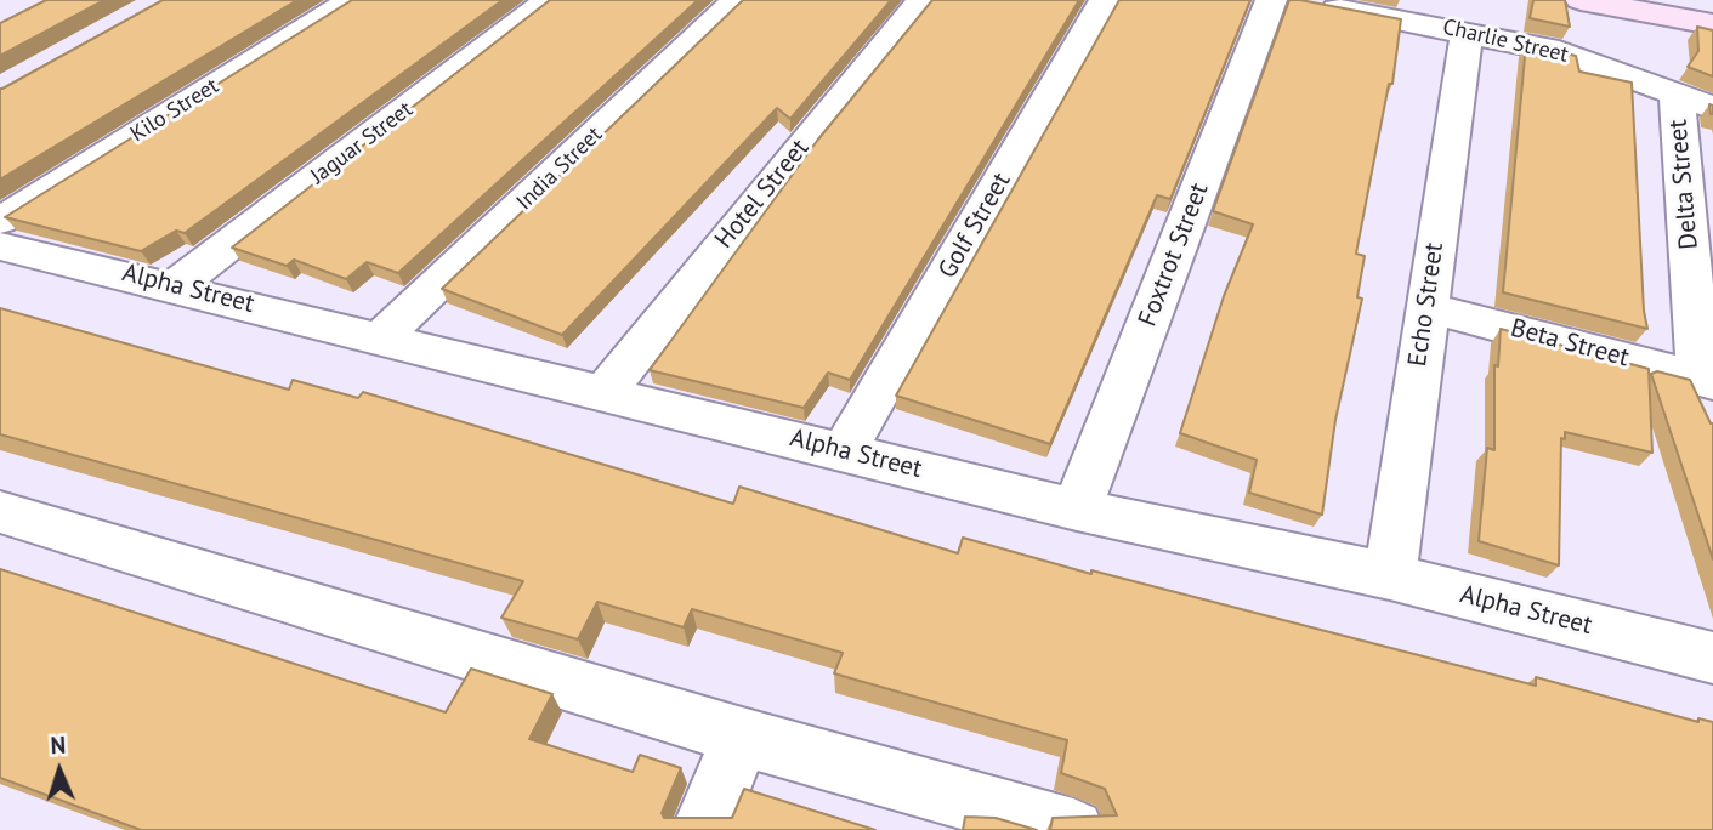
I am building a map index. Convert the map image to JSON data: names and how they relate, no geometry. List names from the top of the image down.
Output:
{
  "streets": {
    "street": [
      "Charlie Street",
      "Kilo Street",
      "Jaguar Street",
      "India Street",
      "Delta Street",
      "Hotel Street",
      "Golf Street",
      "Foxtrot Street",
      "Alpha Street",
      "Echo Street",
      "Beta Street"
    ]
  },
  "crossings": [
    ["Charlie Street", "Delta Street"],
    ["Charlie Street", "Echo Street"],
    ["Jaguar Street", "Alpha Street"],
    ["India Street", "Alpha Street"],
    ["Delta Street", "Beta Street"],
    ["Hotel Street", "Alpha Street"],
    ["Golf Street", "Alpha Street"],
    ["Foxtrot Street", "Alpha Street"],
    ["Alpha Street", "Echo Street"],
    ["Echo Street", "Beta Street"]
  ],
  "north": "top"
}
